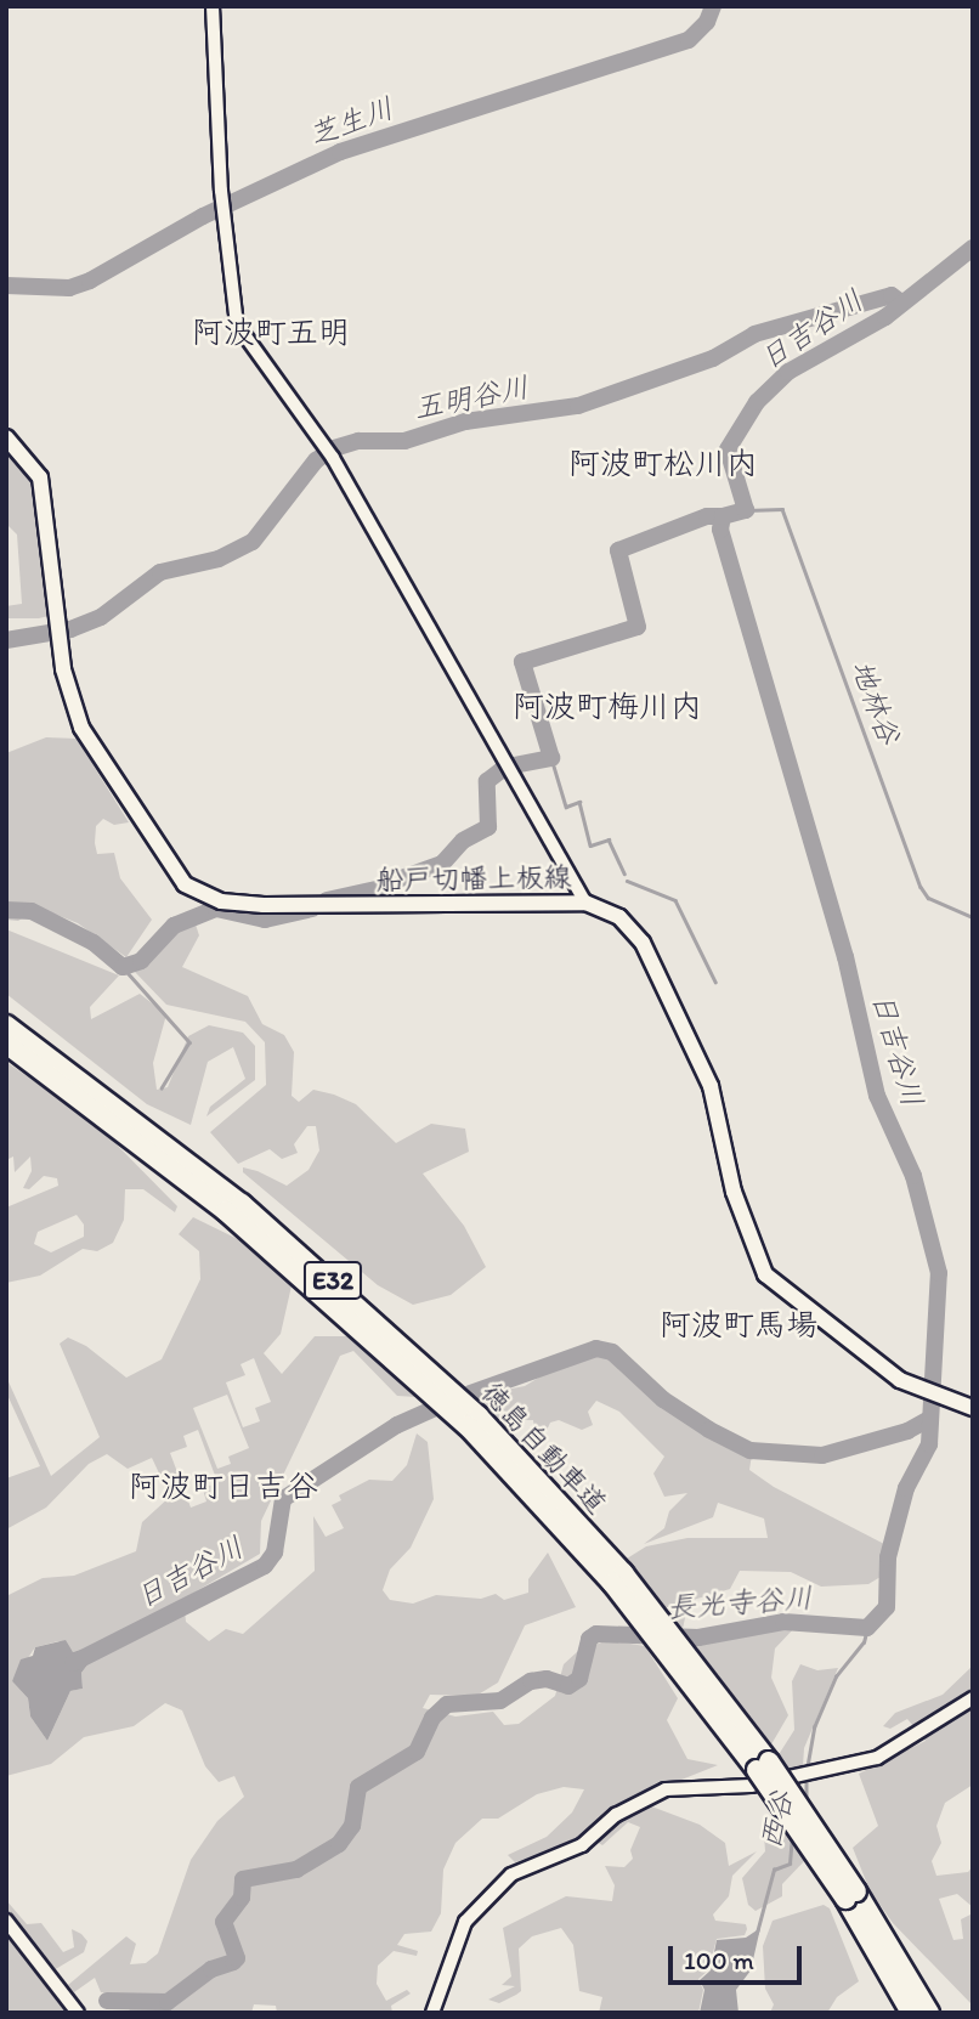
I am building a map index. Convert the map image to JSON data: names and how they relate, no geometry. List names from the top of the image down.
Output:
{
  "streets": {
    "highway": ["E32", "徳島自動車道"],
    "main road": ["船戸切幡上板線"]
  },
  "districts": [
    "阿波町五明",
    "阿波町松川内",
    "阿波町梅川内",
    "阿波町馬場",
    "阿波町日吉谷"
  ],
  "water": [
    "芝生川",
    "日吉谷川",
    "五明谷川",
    "地林谷",
    "長光寺谷川",
    "西谷"
  ],
  "scale_bar": "100 m"
}
